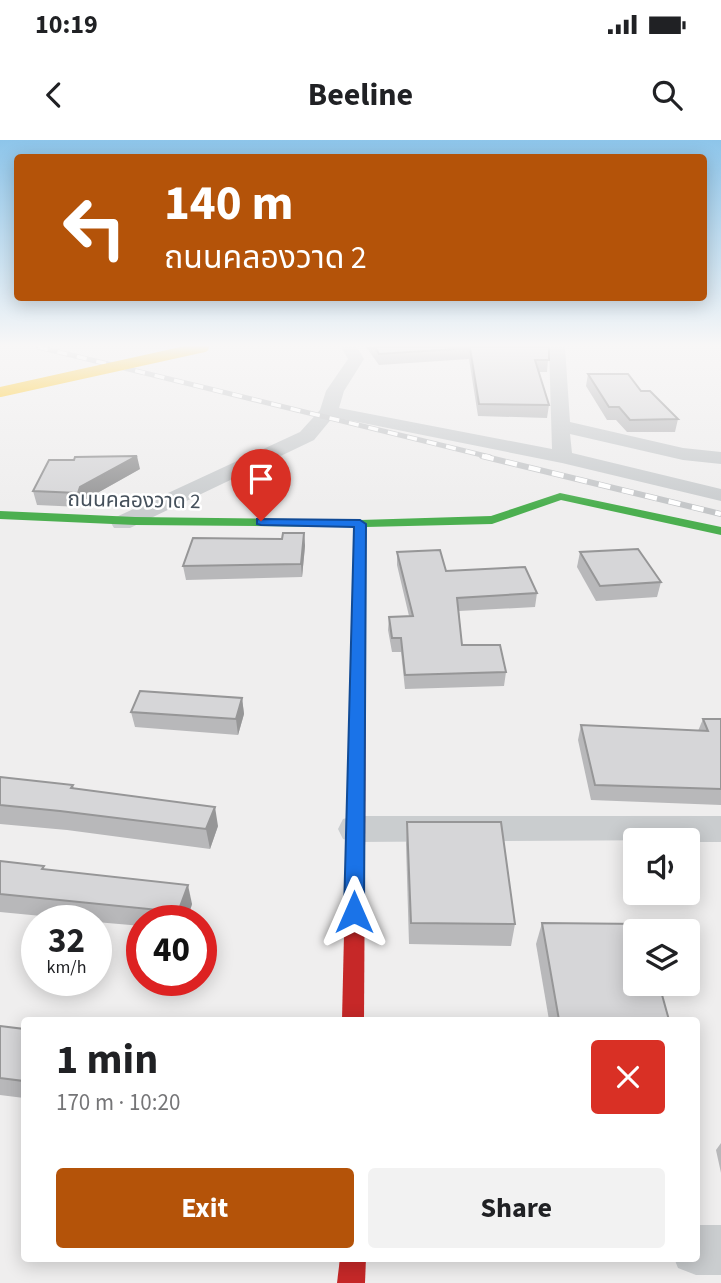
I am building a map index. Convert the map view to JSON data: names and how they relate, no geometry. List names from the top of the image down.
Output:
{
  "streets": {
    "street": ["ถนนคลองวาด 2"]
  },
  "page": {
    "status": "10:19",
    "header": "Beeline",
    "turn": ["140 m", "ถนนคลองวาด 2"],
    "speed": "32 km/h",
    "limit": "40",
    "heading": ["1 min", "170 m · 10:20"],
    "buttons": ["Exit", "Share"]
  }
}
